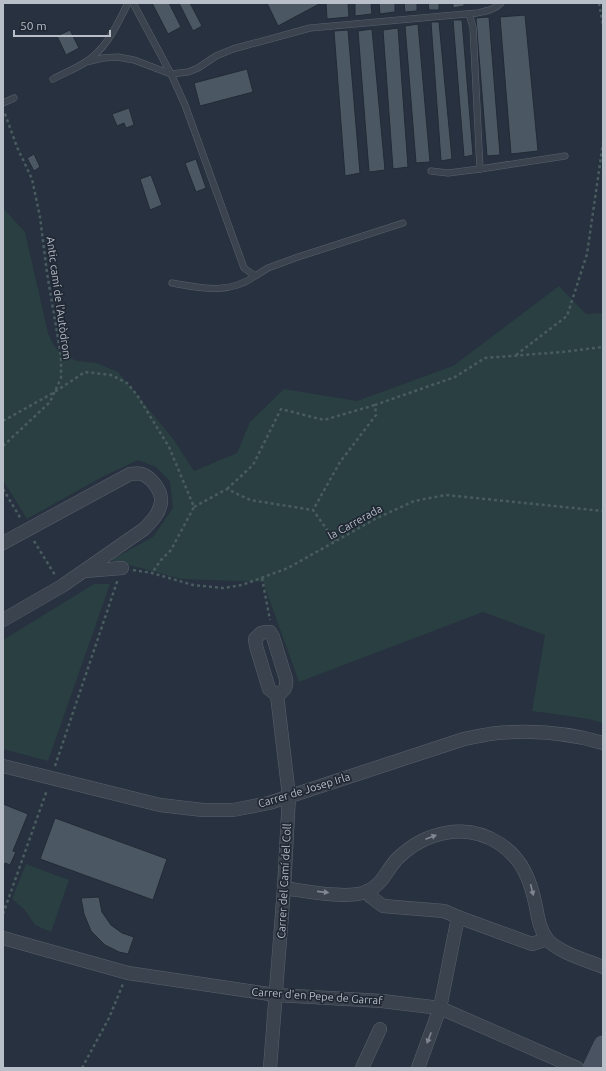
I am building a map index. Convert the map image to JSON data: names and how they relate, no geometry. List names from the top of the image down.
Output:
{
  "streets": {
    "street": ["Carrer de Josep Irla", "Carrer del Camí del Coll", "Carrer d'en Pepe de Garraf"],
    "path": ["Antic camí de l'Autòdrom", "la Carrerada"]
  },
  "crossings": [
    ["Carrer de Josep Irla", "Carrer del Camí del Coll"],
    ["Carrer del Camí del Coll", "Carrer d'en Pepe de Garraf"]
  ],
  "scale_bar": "50 m"
}
